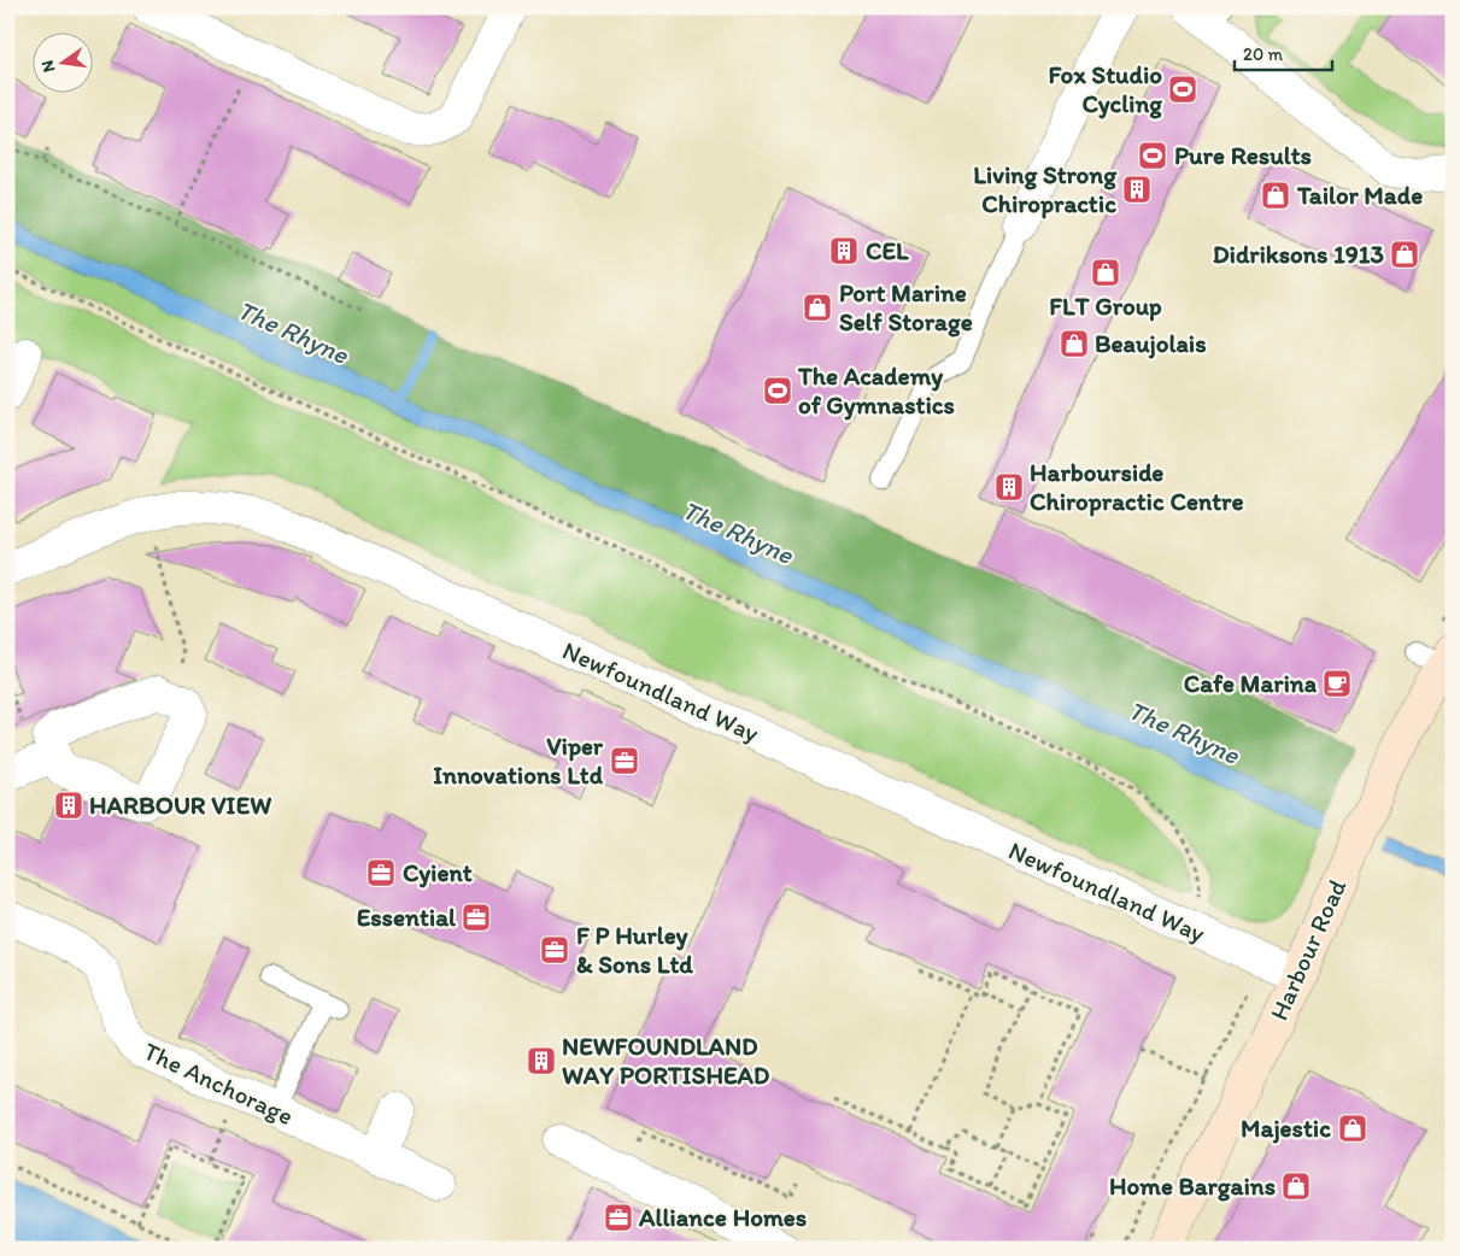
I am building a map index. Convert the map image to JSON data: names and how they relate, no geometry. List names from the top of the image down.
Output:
{
  "streets": {
    "street": ["Newfoundland Way", "Harbour Road", "The Anchorage"]
  },
  "crossings": [
    ["Newfoundland Way", "Harbour Road"]
  ],
  "water": ["The Rhyne"],
  "places": {
    "sports": ["Fox Studio Cycling", "Pure Results", "The Academy of Gymnastics"],
    "building": [
      "Living Strong Chiropractic",
      "CEL",
      "Harbourside Chiropractic Centre",
      "HARBOUR VIEW",
      "NEWFOUNDLAND WAY PORTISHEAD"
    ],
    "shop": [
      "Tailor Made",
      "Didriksons 1913",
      "FLT Group",
      "Port Marine Self Storage",
      "Beaujolais",
      "Majestic",
      "Home Bargains"
    ],
    "cafe": ["Cafe Marina"],
    "office": [
      "Viper Innovations Ltd",
      "Cyient",
      "Essential",
      "F P Hurley & Sons Ltd",
      "Alliance Homes"
    ]
  },
  "scale_bar": "20 m",
  "north": "left"
}
